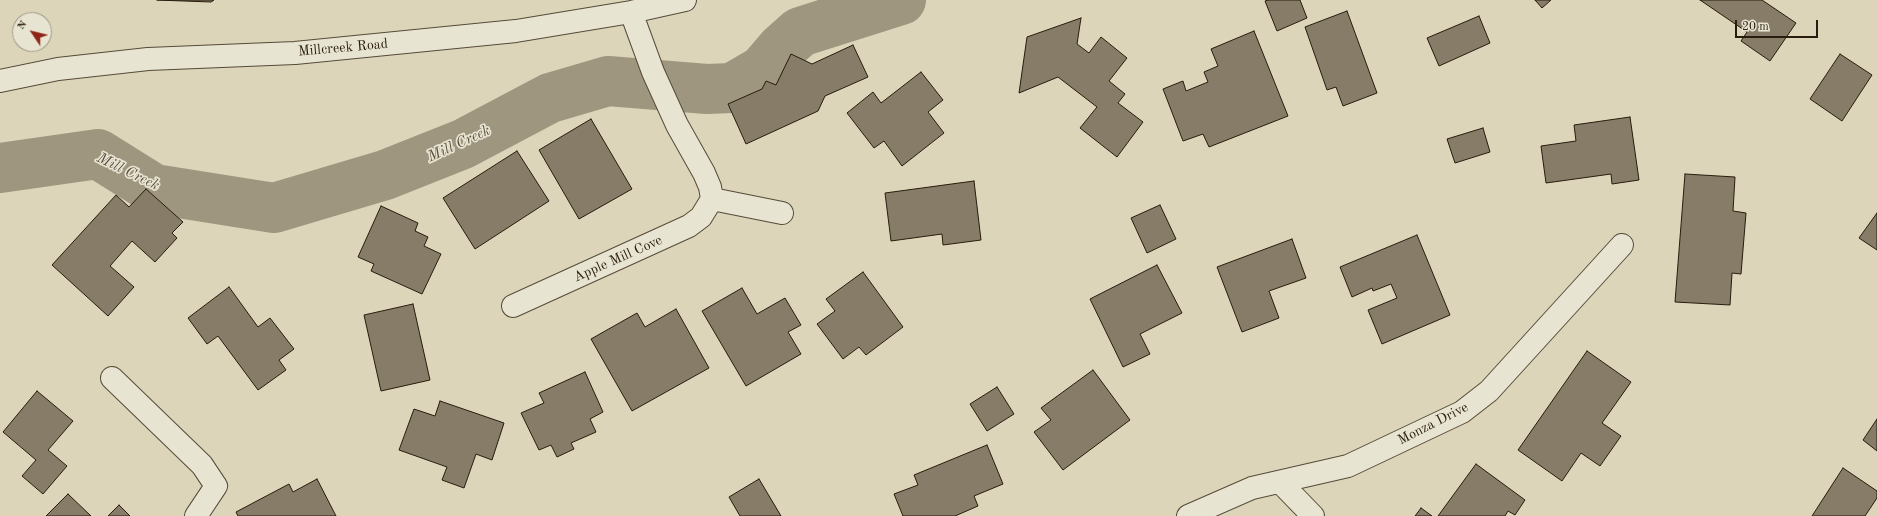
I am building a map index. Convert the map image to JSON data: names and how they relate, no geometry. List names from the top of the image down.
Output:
{
  "streets": {
    "street": ["Millcreek Road", "Apple Mill Cove", "Monza Drive"]
  },
  "water": ["Mill Creek"],
  "scale_bar": "20 m",
  "north": "top left"
}
